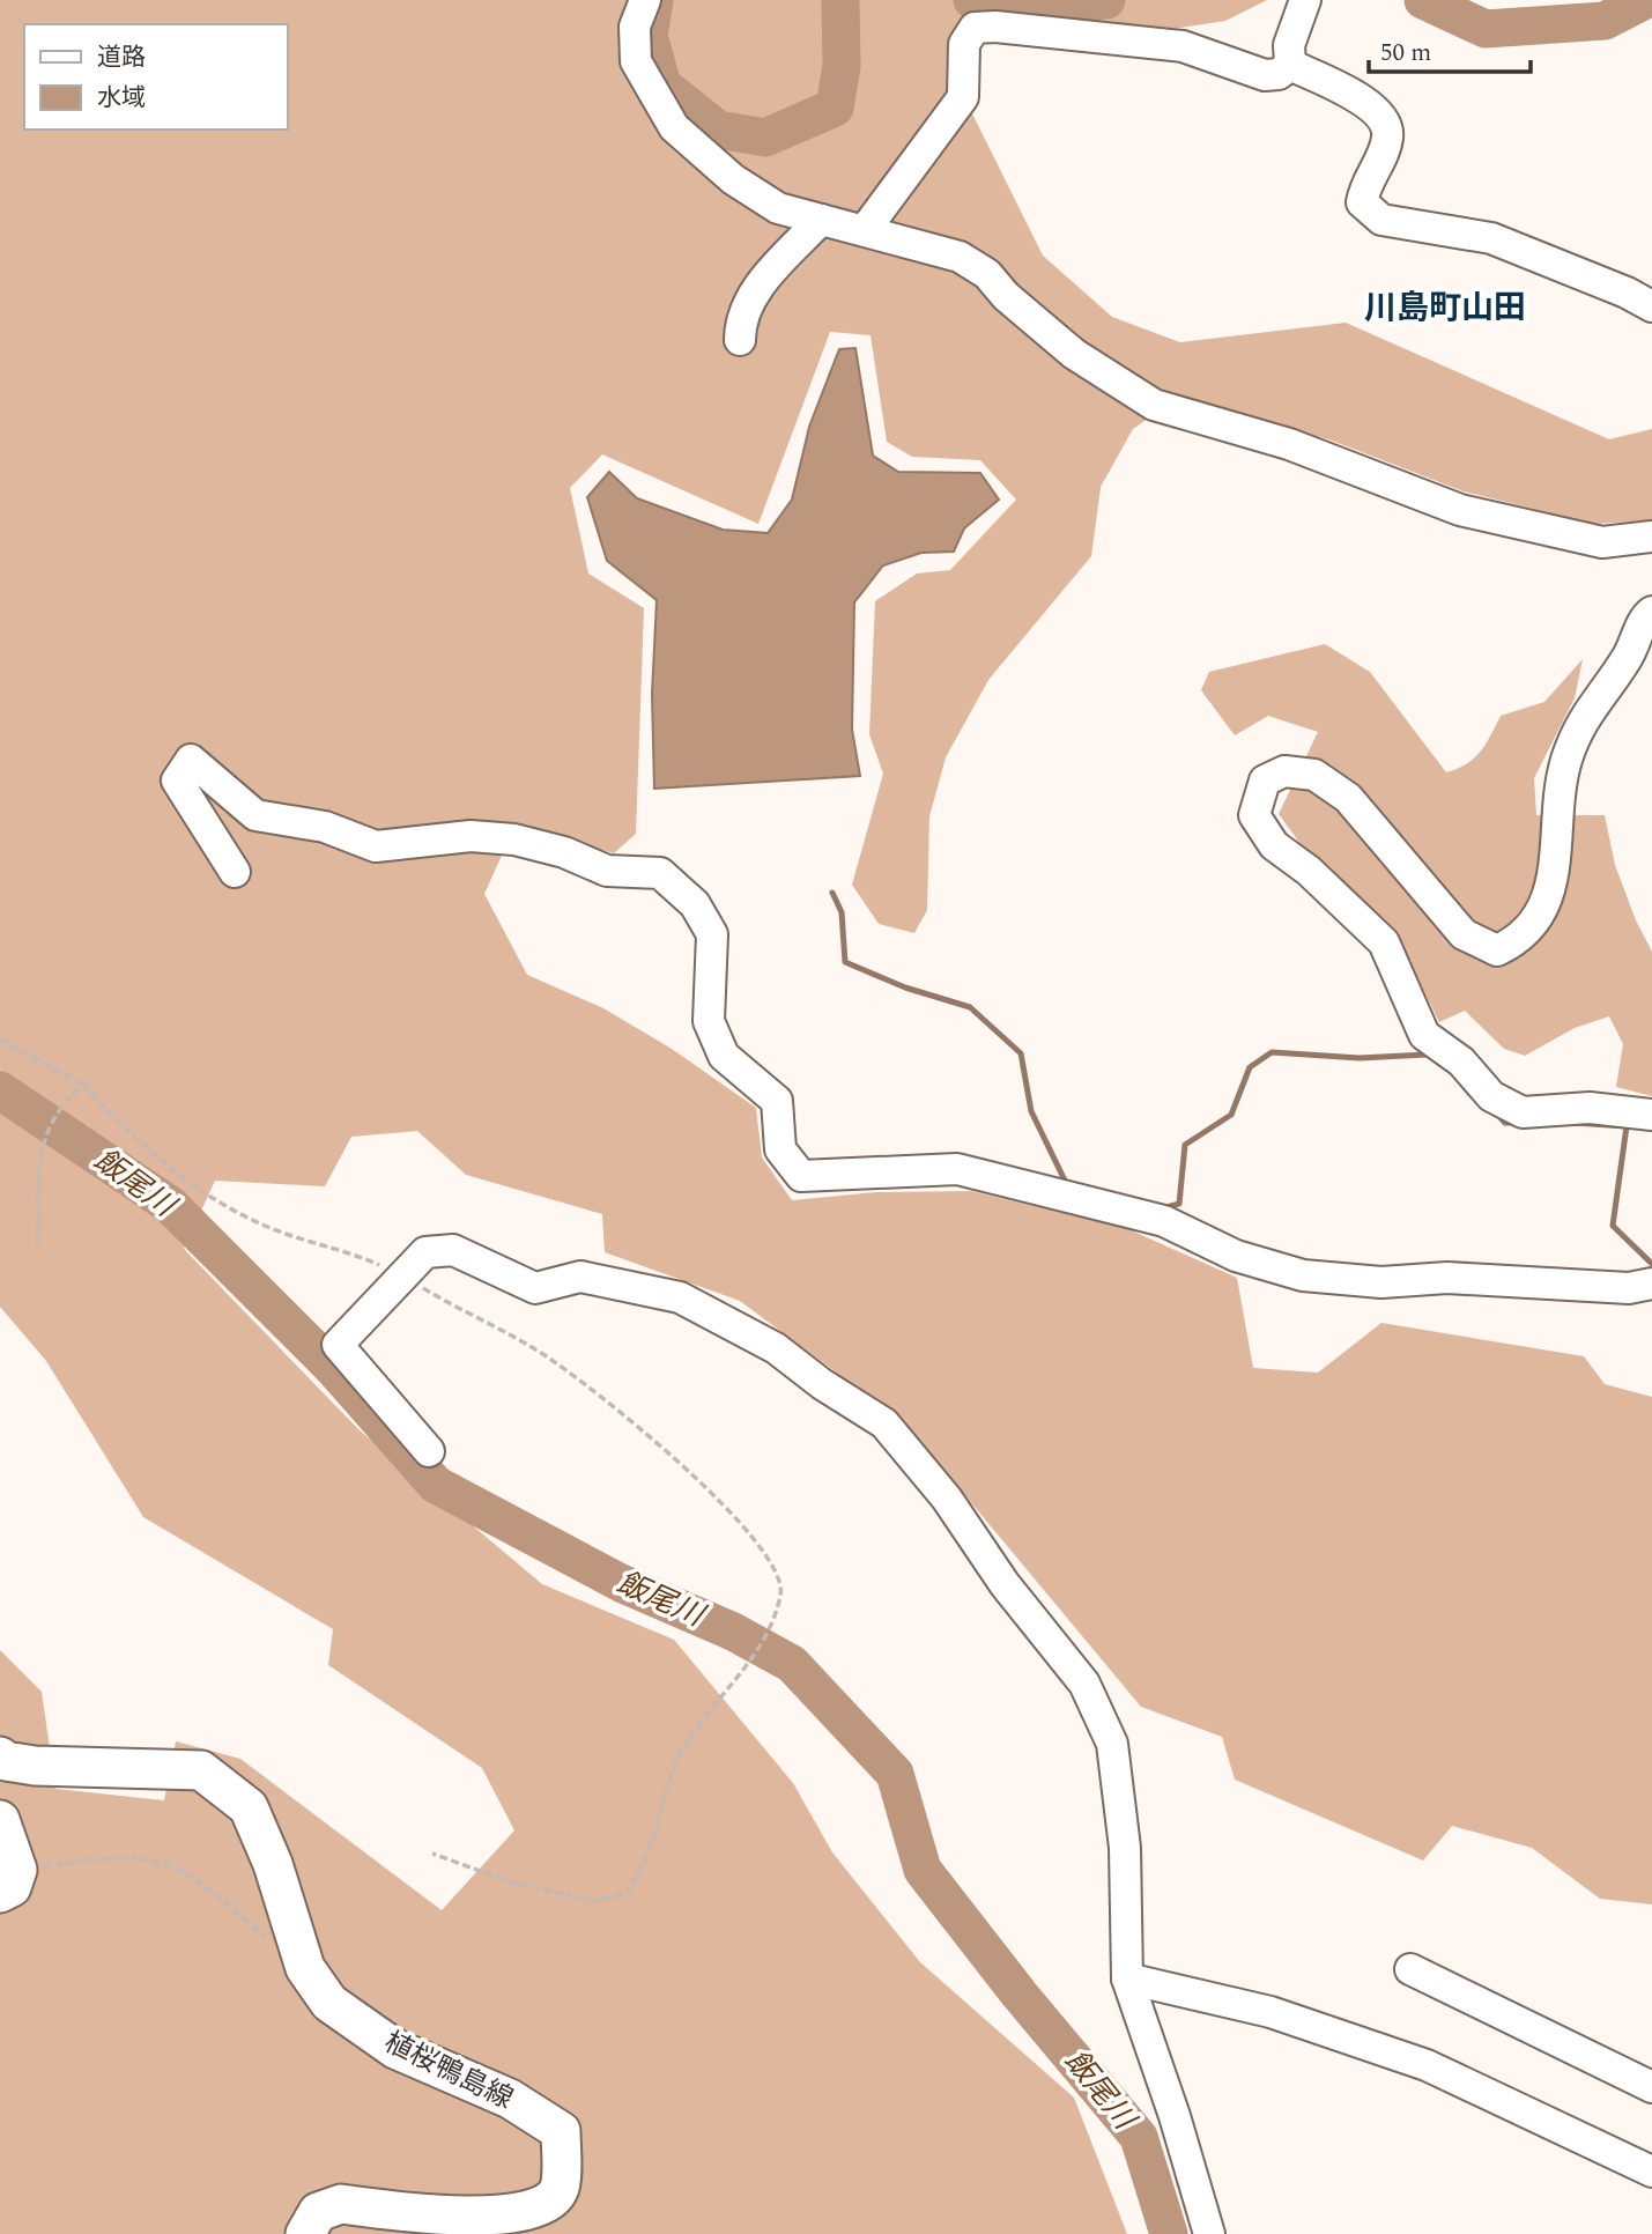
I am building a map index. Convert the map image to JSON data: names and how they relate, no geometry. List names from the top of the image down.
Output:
{
  "streets": {
    "main road": ["植桜鴨島線"]
  },
  "districts": ["川島町山田"],
  "water": ["飯尾川"],
  "legend": ["道路", "水域"],
  "scale_bar": "50 m"
}
